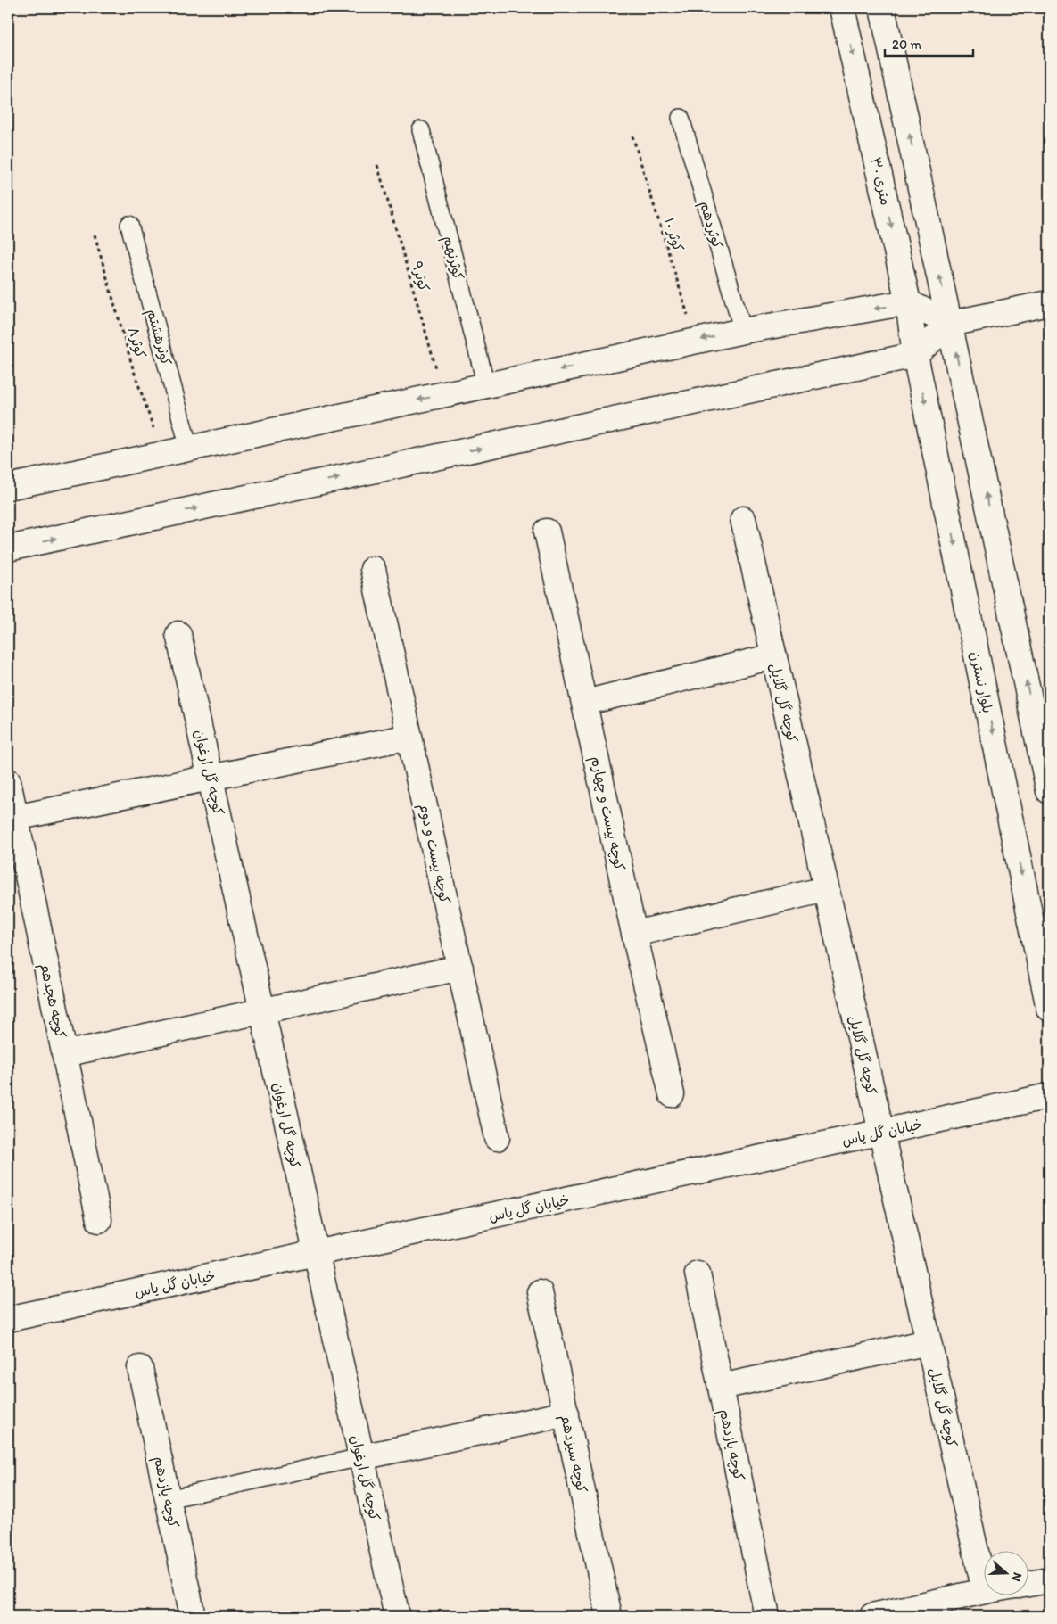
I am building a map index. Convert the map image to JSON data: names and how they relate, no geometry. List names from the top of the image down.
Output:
{
  "streets": {
    "street": [
      "۳۰ متری",
      "بلوار نسترن",
      "کوچه گل گلایل",
      "کوچه گل ارغوان",
      "کوچه بیست و چهارم",
      "کوچه بیست و دوم",
      "کوچه هجدهم",
      "خیابان گل یاس",
      "کوچه یازدهم",
      "کوچه سیزدهم"
    ],
    "lane": ["کوثردهم", "کوثرنهم", "کوثرهشتم"],
    "path": ["کوثر ۱۰", "کوثر۹", "کوثر۸"]
  },
  "crossings": [
    ["۳۰ متری", "بلوار نسترن"],
    ["کوچه گل گلایل", "خیابان گل یاس"],
    ["کوچه گل ارغوان", "خیابان گل یاس"]
  ],
  "scale_bar": "20 m",
  "north": "right"
}
